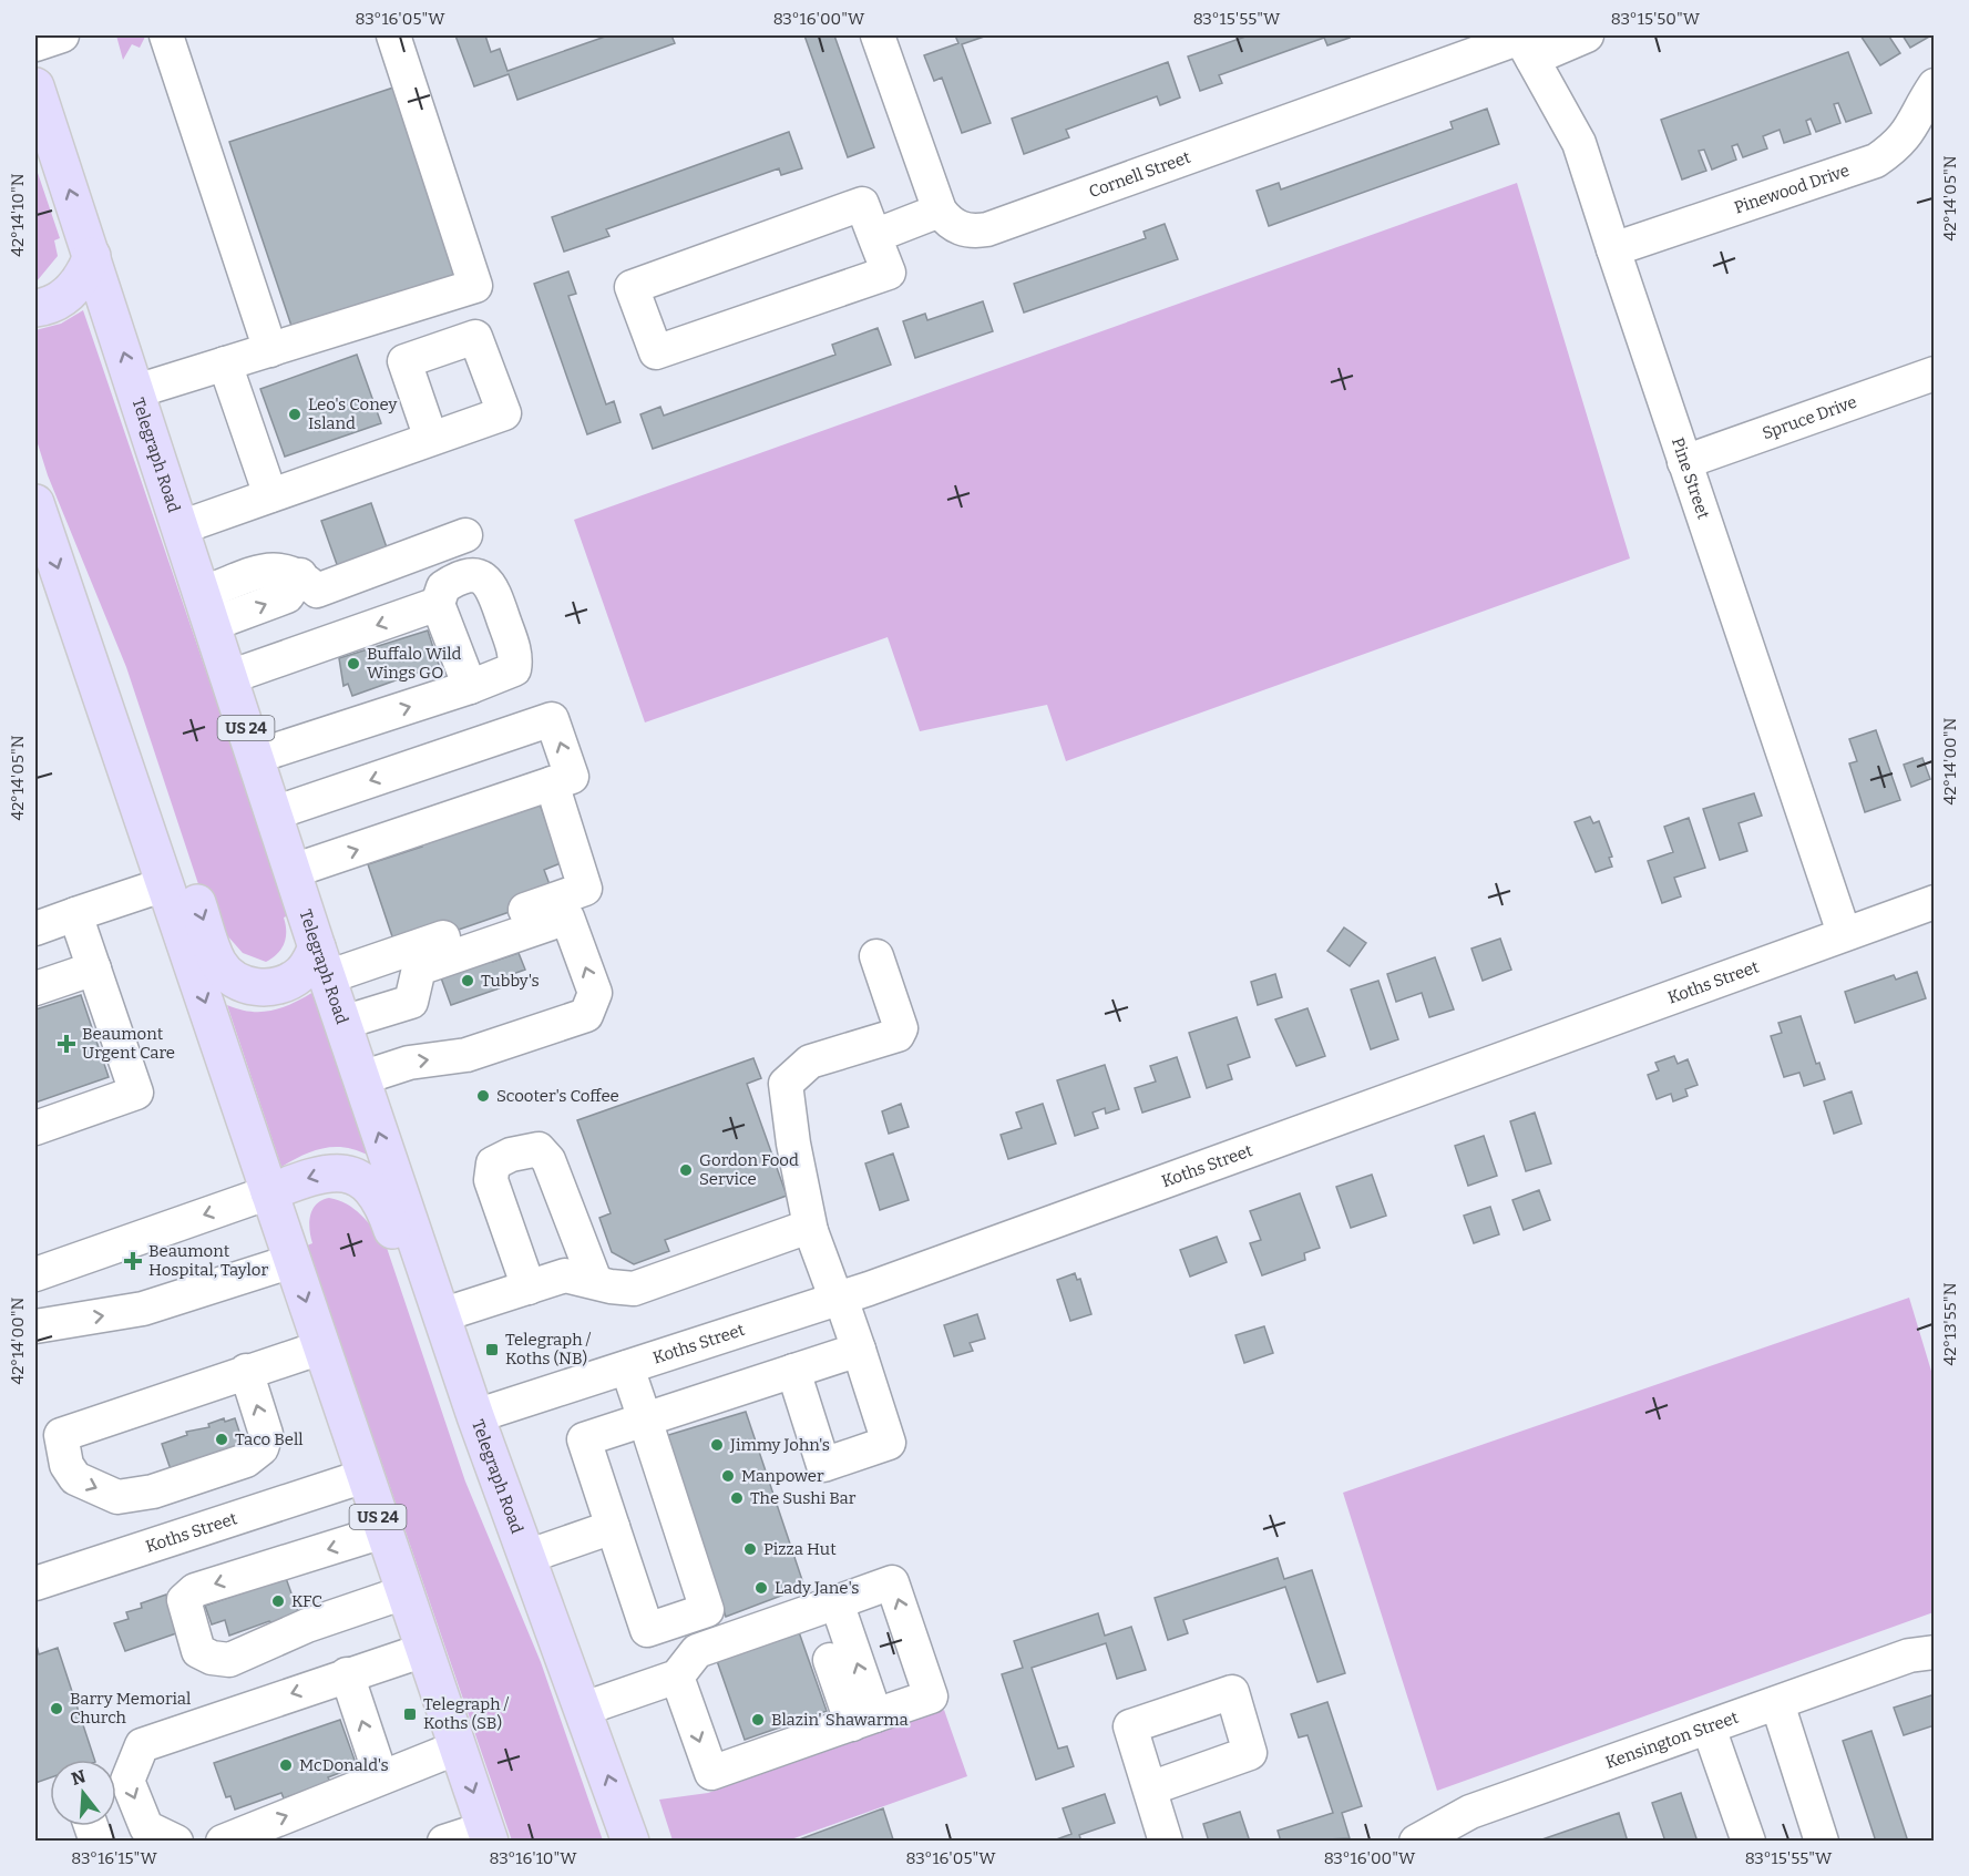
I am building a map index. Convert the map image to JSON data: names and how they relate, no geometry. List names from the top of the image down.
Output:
{
  "streets": {
    "main road": ["Telegraph Road", "US 24"],
    "street": [
      "Cornell Street",
      "Pinewood Drive",
      "Spruce Drive",
      "Pine Street",
      "Koths Street",
      "Kensington Street"
    ]
  },
  "crossings": [
    ["Cornell Street", "Pine Street"],
    ["Pinewood Drive", "Pine Street"],
    ["Spruce Drive", "Pine Street"],
    ["Telegraph Road", "Koths Street"],
    ["Pine Street", "Koths Street"],
    ["US 24", "Koths Street"]
  ],
  "places": {
    "other": [
      "Leo's Coney Island",
      "Buffalo Wild Wings GO",
      "Tubby's",
      "Scooter's Coffee",
      "Gordon Food Service",
      "Taco Bell",
      "Jimmy John's",
      "Manpower",
      "The Sushi Bar",
      "Pizza Hut",
      "Lady Jane's",
      "KFC",
      "Barry Memorial Church",
      "Blazin' Shawarma",
      "McDonald's"
    ],
    "health": ["Beaumont Urgent Care", "Beaumont Hospital, Taylor"],
    "transit": ["Telegraph / Koths (NB)", "Telegraph / Koths (SB)"]
  },
  "north": "top",
  "coordinates": [
    "83°16'05\"W",
    "83°16'00\"W",
    "83°15'55\"W",
    "83°15'50\"W",
    "42°14'05\"N",
    "42°14'10\"N",
    "42°14'00\"N",
    "42°13'55\"N",
    "83°16'15\"W",
    "83°16'10\"W"
  ]
}
